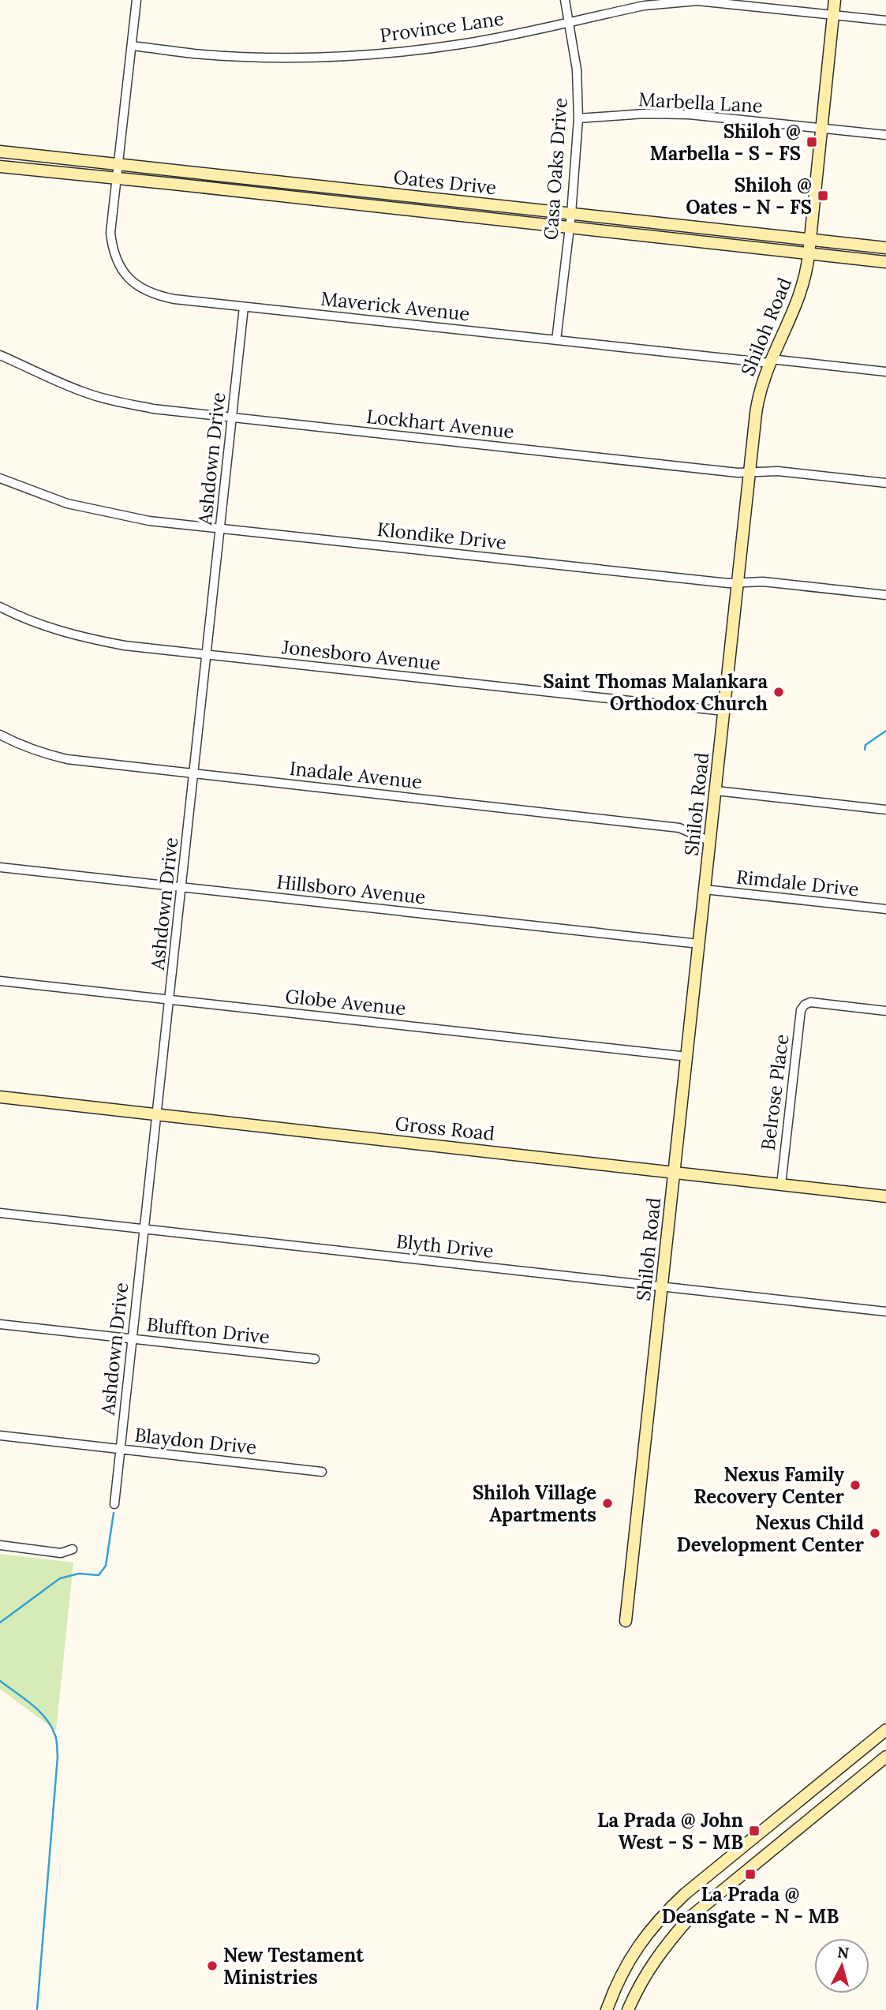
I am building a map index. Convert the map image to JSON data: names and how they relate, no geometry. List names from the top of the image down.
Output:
{
  "streets": {
    "main road": ["Oates Drive", "Shiloh Road", "Gross Road"],
    "street": [
      "Province Lane",
      "Marbella Lane",
      "Casa Oaks Drive",
      "Maverick Avenue",
      "Lockhart Avenue",
      "Ashdown Drive",
      "Klondike Drive",
      "Jonesboro Avenue",
      "Inadale Avenue",
      "Rimdale Drive",
      "Hillsboro Avenue",
      "Globe Avenue",
      "Belrose Place",
      "Blyth Drive",
      "Bluffton Drive",
      "Blaydon Drive"
    ]
  },
  "crossings": [
    ["Province Lane", "Casa Oaks Drive"],
    ["Province Lane", "Maverick Avenue"],
    ["Province Lane", "Shiloh Road"],
    ["Marbella Lane", "Casa Oaks Drive"],
    ["Marbella Lane", "Shiloh Road"],
    ["Casa Oaks Drive", "Oates Drive"],
    ["Casa Oaks Drive", "Maverick Avenue"],
    ["Oates Drive", "Maverick Avenue"],
    ["Oates Drive", "Shiloh Road"],
    ["Maverick Avenue", "Shiloh Road"],
    ["Maverick Avenue", "Ashdown Drive"],
    ["Shiloh Road", "Lockhart Avenue"],
    ["Shiloh Road", "Klondike Drive"],
    ["Shiloh Road", "Jonesboro Avenue"],
    ["Shiloh Road", "Inadale Avenue"],
    ["Shiloh Road", "Rimdale Drive"],
    ["Shiloh Road", "Hillsboro Avenue"],
    ["Shiloh Road", "Globe Avenue"],
    ["Shiloh Road", "Gross Road"],
    ["Shiloh Road", "Blyth Drive"],
    ["Lockhart Avenue", "Ashdown Drive"],
    ["Ashdown Drive", "Klondike Drive"],
    ["Ashdown Drive", "Jonesboro Avenue"],
    ["Ashdown Drive", "Inadale Avenue"],
    ["Ashdown Drive", "Hillsboro Avenue"],
    ["Ashdown Drive", "Globe Avenue"],
    ["Ashdown Drive", "Gross Road"],
    ["Ashdown Drive", "Blyth Drive"],
    ["Ashdown Drive", "Bluffton Drive"],
    ["Ashdown Drive", "Blaydon Drive"],
    ["Belrose Place", "Gross Road"]
  ],
  "places": {
    "transit": [
      "Shiloh @ Marbella - S - FS",
      "Shiloh @ Oates - N - FS",
      "La Prada @ John West - S - MB",
      "La Prada @ Deansgate - N - MB"
    ],
    "other": [
      "Saint Thomas Malankara Orthodox Church",
      "Nexus Family Recovery Center",
      "Shiloh Village Apartments",
      "Nexus Child Development Center",
      "New Testament Ministries"
    ]
  },
  "north": "top"
}
